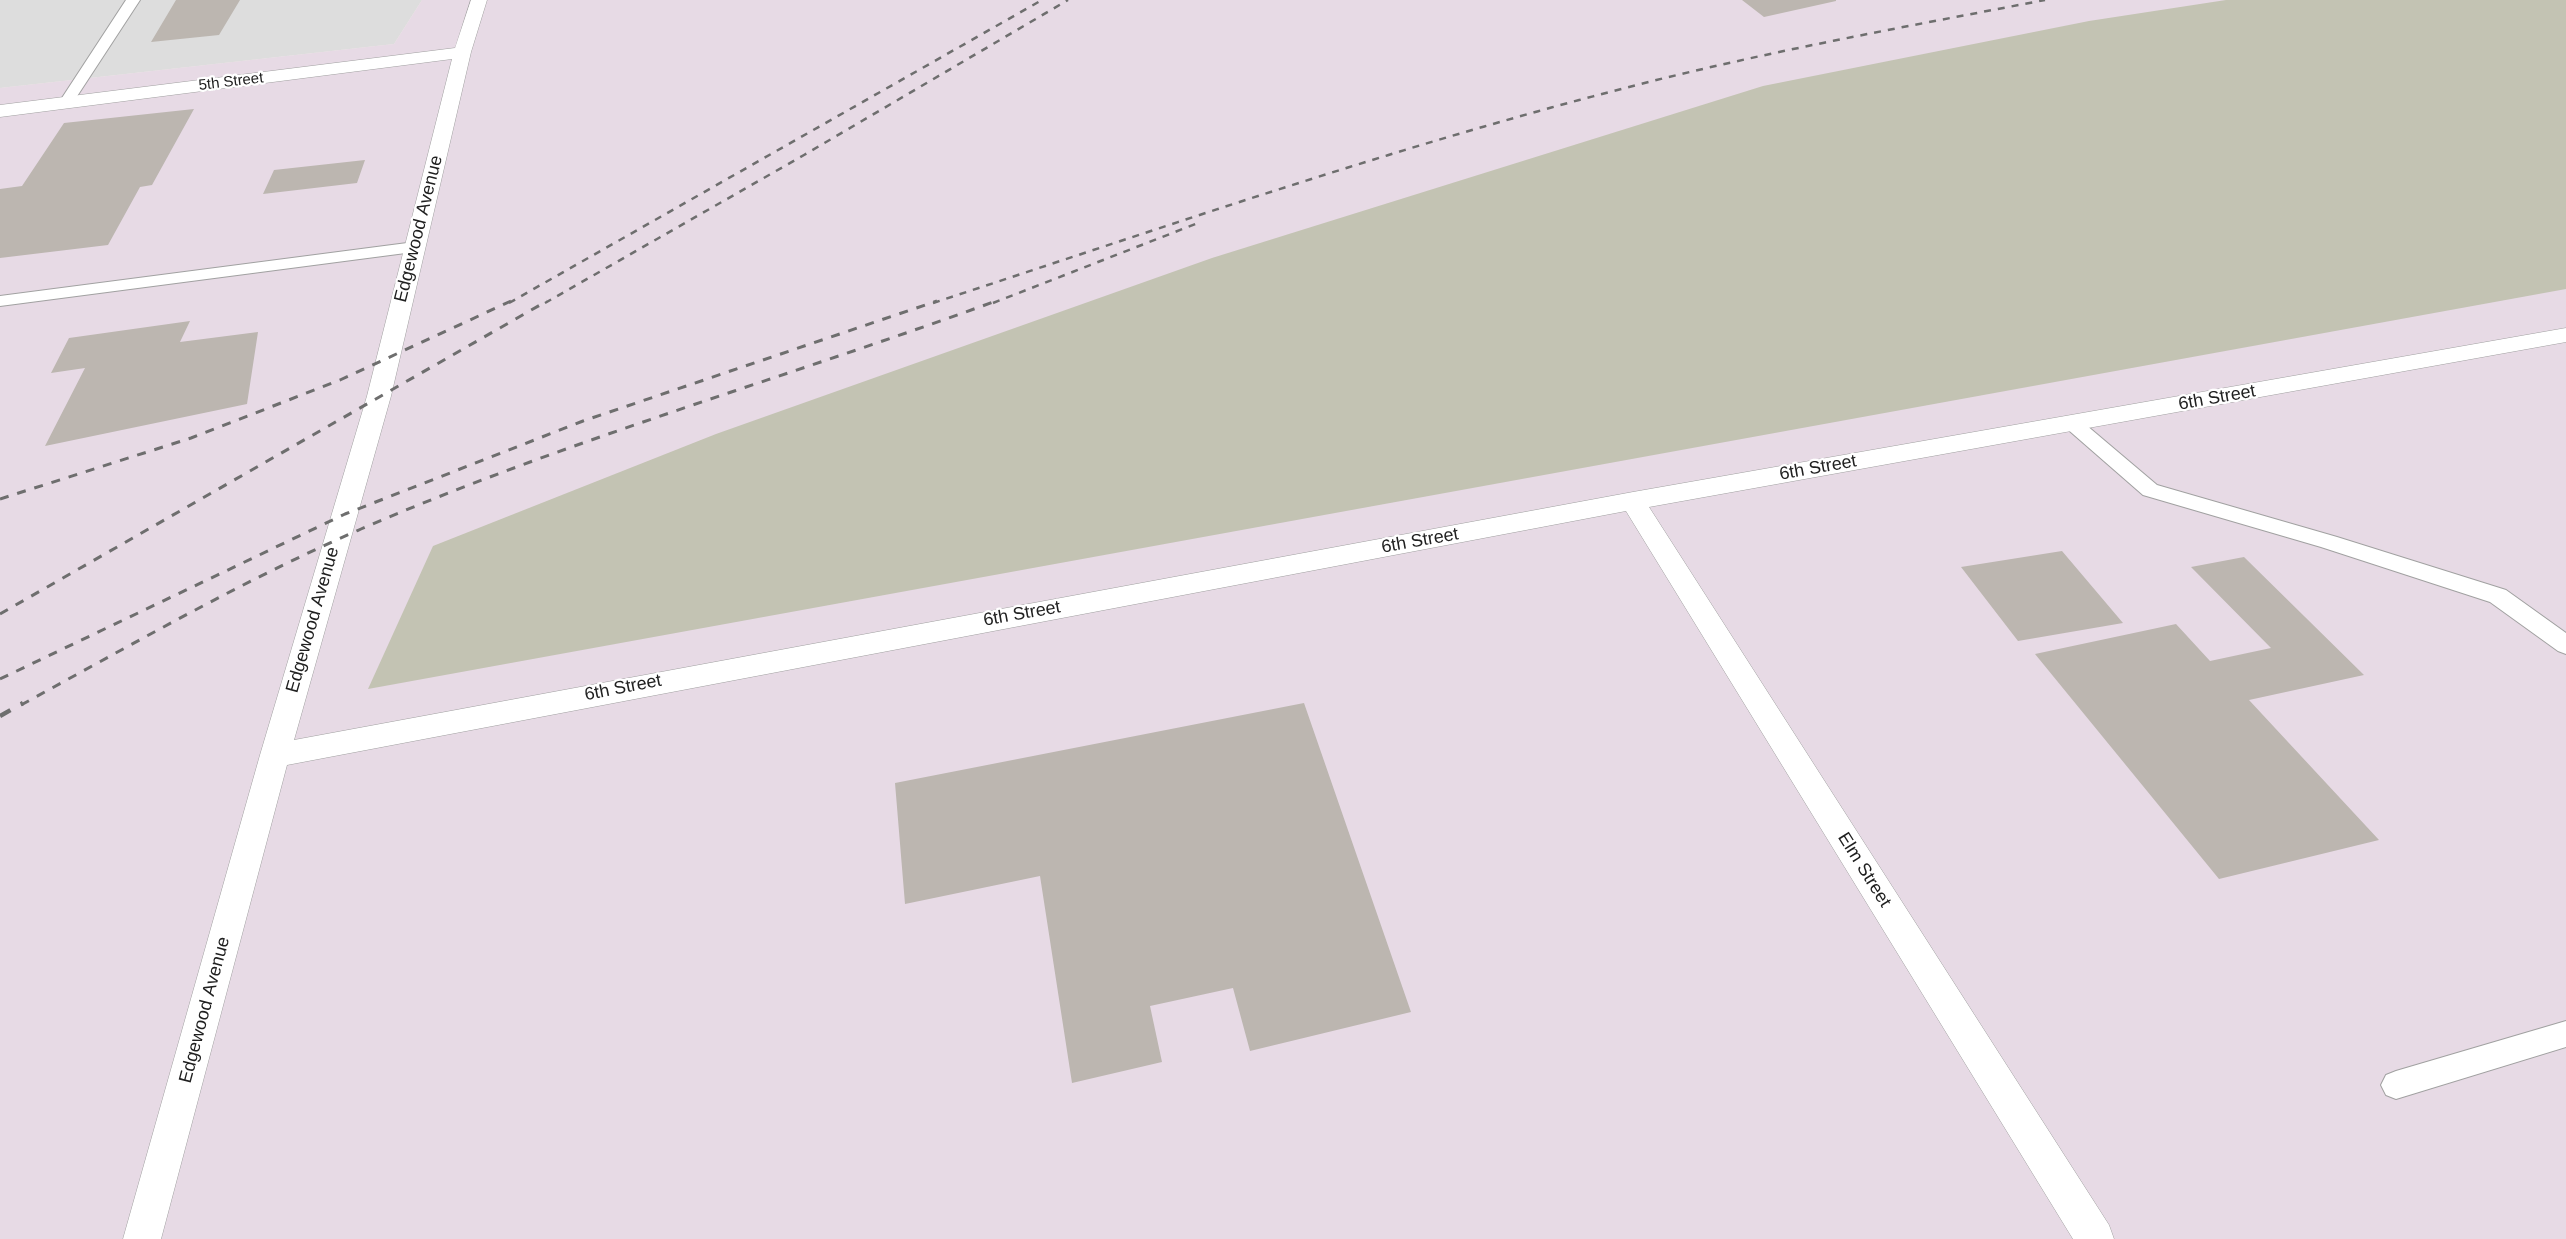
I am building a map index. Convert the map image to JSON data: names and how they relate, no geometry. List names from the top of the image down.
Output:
{
  "streets": {
    "street": [
      "5th Street",
      "Edgewood Avenue",
      "6th Street",
      "Elm Street"
    ]
  },
  "crossings": [
    ["5th Street", "Edgewood Avenue"],
    ["Edgewood Avenue", "6th Street"],
    ["6th Street", "Elm Street"]
  ]
}
